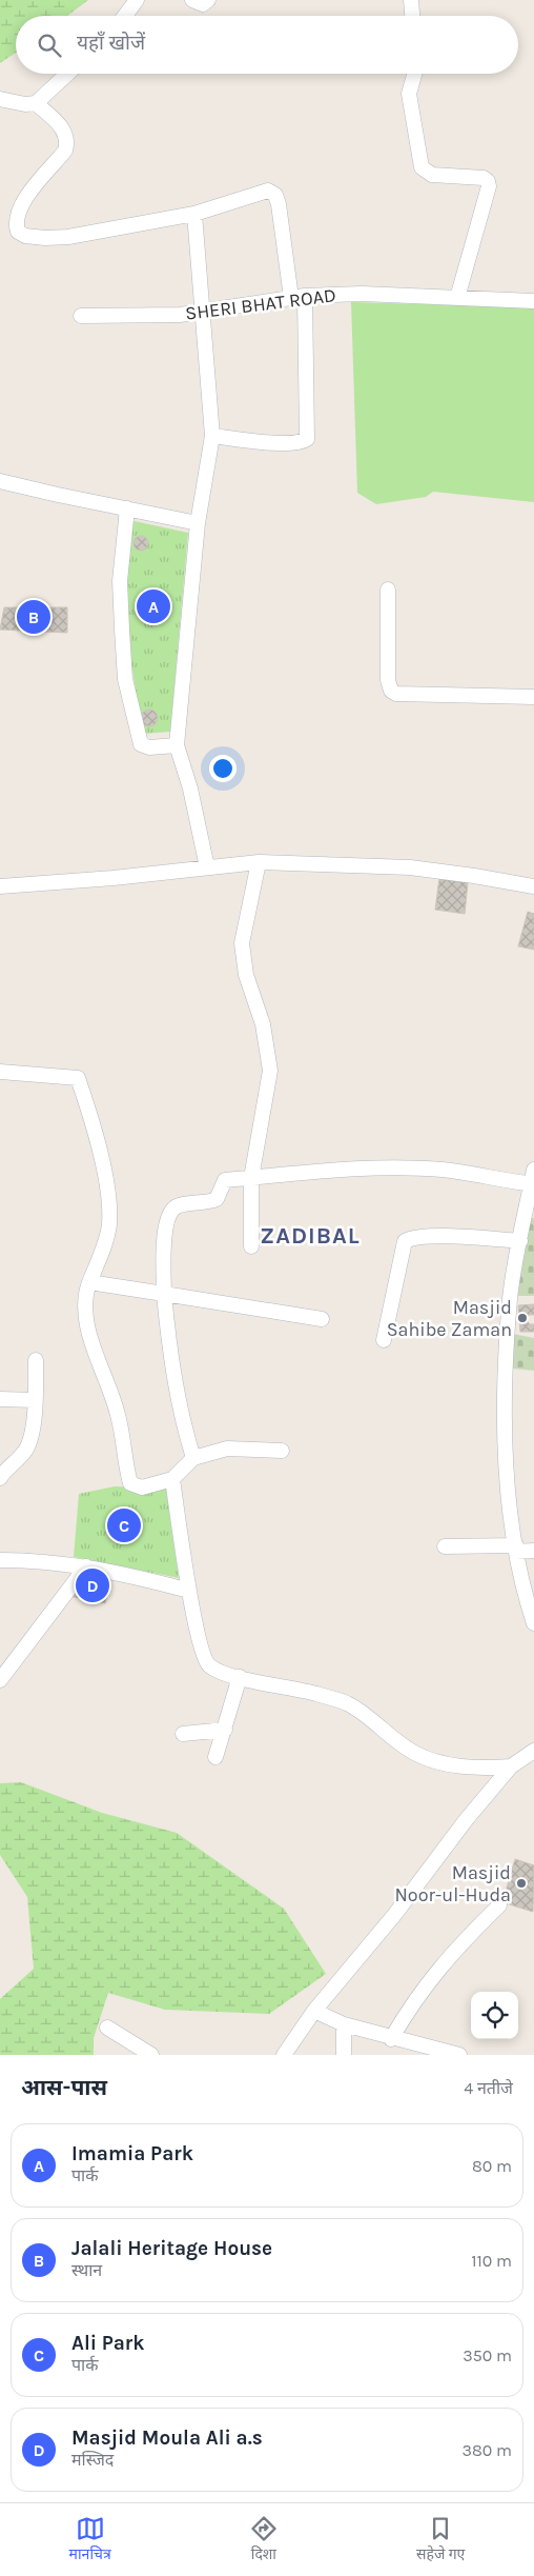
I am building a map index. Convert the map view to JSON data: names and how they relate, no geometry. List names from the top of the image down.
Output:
{
  "streets": {
    "street": ["SHERI BHAT ROAD"]
  },
  "districts": ["ZADIBAL"],
  "places": ["Masjid Sahibe Zaman", "Masjid Noor-ul-Huda"],
  "page": {
    "search": "यहाँ खोजें",
    "pins": [
      "A",
      "B",
      "C",
      "D"
    ],
    "heading": ["आस-पास", "4 नतीजे"],
    "list": [
      {
        "mark": "A",
        "name": "Imamia Park",
        "note": "पार्क",
        "value": "80 m"
      },
      {
        "mark": "B",
        "name": "Jalali Heritage House",
        "note": "स्थान",
        "value": "110 m"
      },
      {
        "mark": "C",
        "name": "Ali Park",
        "note": "पार्क",
        "value": "350 m"
      },
      {
        "mark": "D",
        "name": "Masjid Moula Ali a.s",
        "note": "मस्जिद",
        "value": "380 m"
      }
    ],
    "nav": ["मानचित्र", "दिशा", "सहेजे गए"]
  }
}
